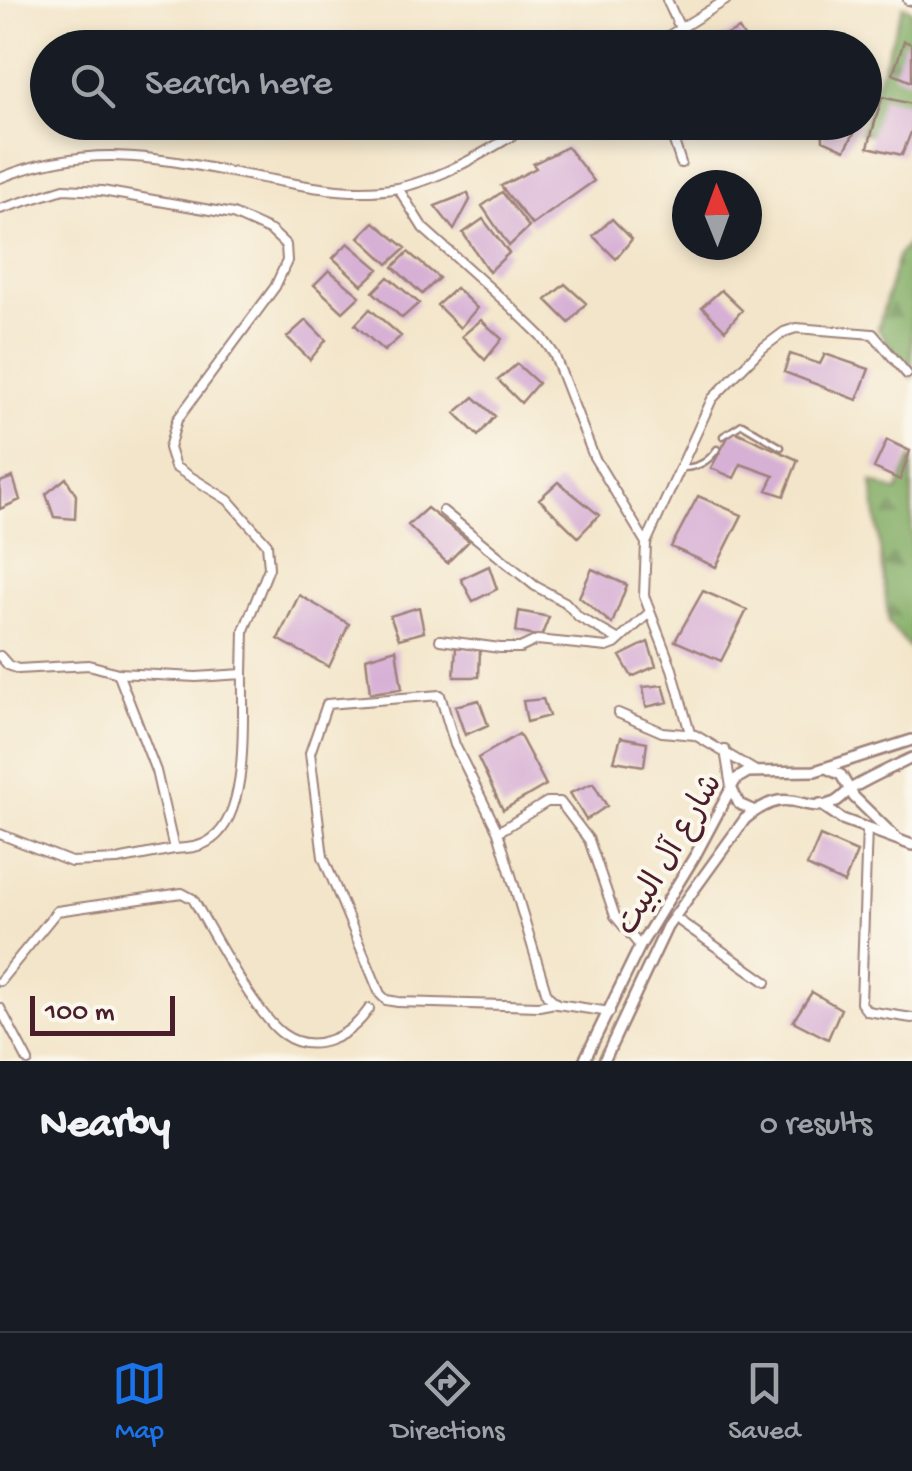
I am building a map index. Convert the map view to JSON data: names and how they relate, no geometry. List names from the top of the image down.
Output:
{
  "streets": {
    "street": ["شارع آل البيت"]
  },
  "scale_bar": "100 m",
  "north": "top",
  "page": {
    "search": "Search here",
    "scale": "100 m",
    "heading": ["Nearby", "0 results"],
    "nav": ["Map", "Directions", "Saved"]
  }
}
